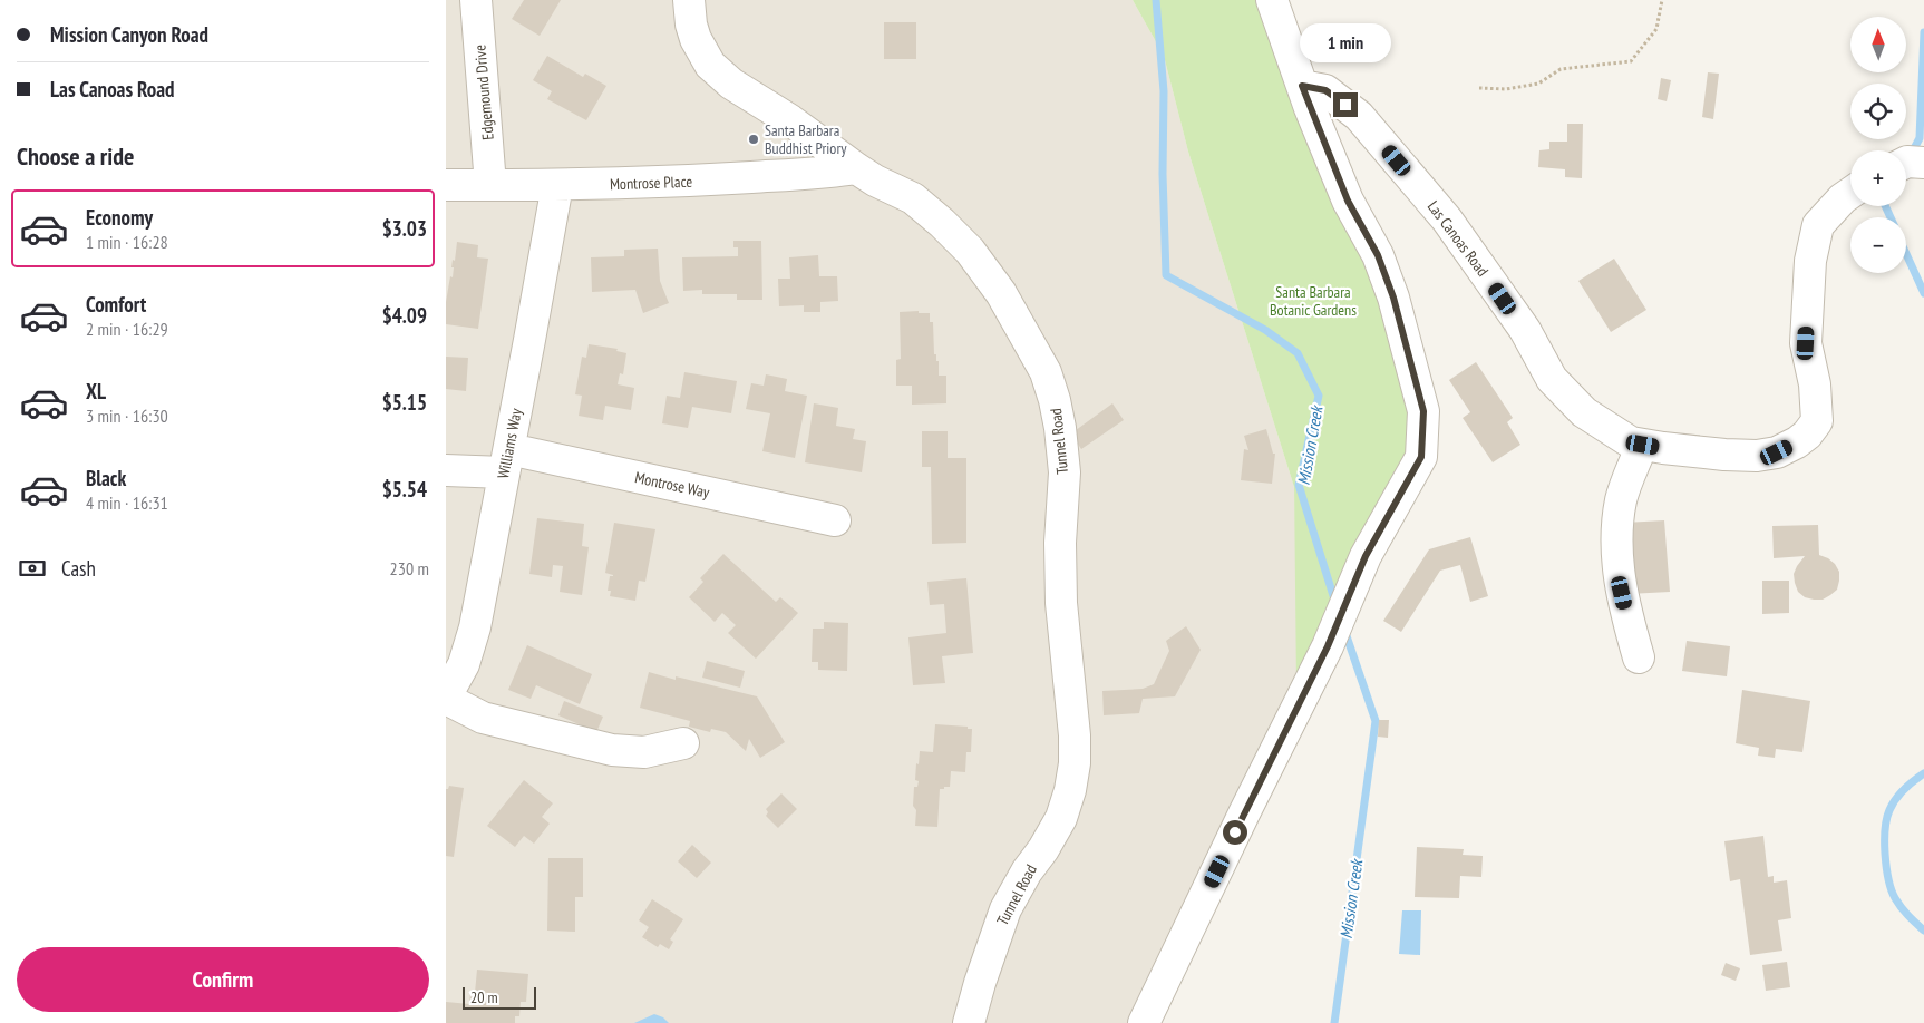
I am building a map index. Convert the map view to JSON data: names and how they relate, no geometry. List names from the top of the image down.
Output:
{
  "streets": {
    "street": [
      "Edgemound Drive",
      "Montrose Place",
      "Las Canoas Road",
      "Tunnel Road",
      "Williams Way",
      "Montrose Way"
    ]
  },
  "crossings": [
    ["Edgemound Drive", "Montrose Place"],
    ["Montrose Place", "Tunnel Road"],
    ["Montrose Place", "Williams Way"],
    ["Williams Way", "Montrose Way"]
  ],
  "water": ["Mission Creek"],
  "parks": ["Santa Barbara Botanic Gardens"],
  "places": ["Santa Barbara Buddhist Priory"],
  "scale_bar": "20 m",
  "north": "top",
  "page": {
    "banner": ["Mission Canyon Road", "Las Canoas Road"],
    "map_buttons": ["+", "−"],
    "bubble": "1 min",
    "heading": "Choose a ride",
    "list": [
      {
        "name": "Economy",
        "note": "1 min · 16:28",
        "value": "$3.03"
      },
      {
        "name": "Comfort",
        "note": "2 min · 16:29",
        "value": "$4.09"
      },
      {
        "name": "XL",
        "note": "3 min · 16:30",
        "value": "$5.15"
      },
      {
        "name": "Black",
        "note": "4 min · 16:31",
        "value": "$5.54"
      }
    ],
    "pay": ["Cash", "230 m"],
    "buttons": "Confirm",
    "scale": "20 m"
  }
}
